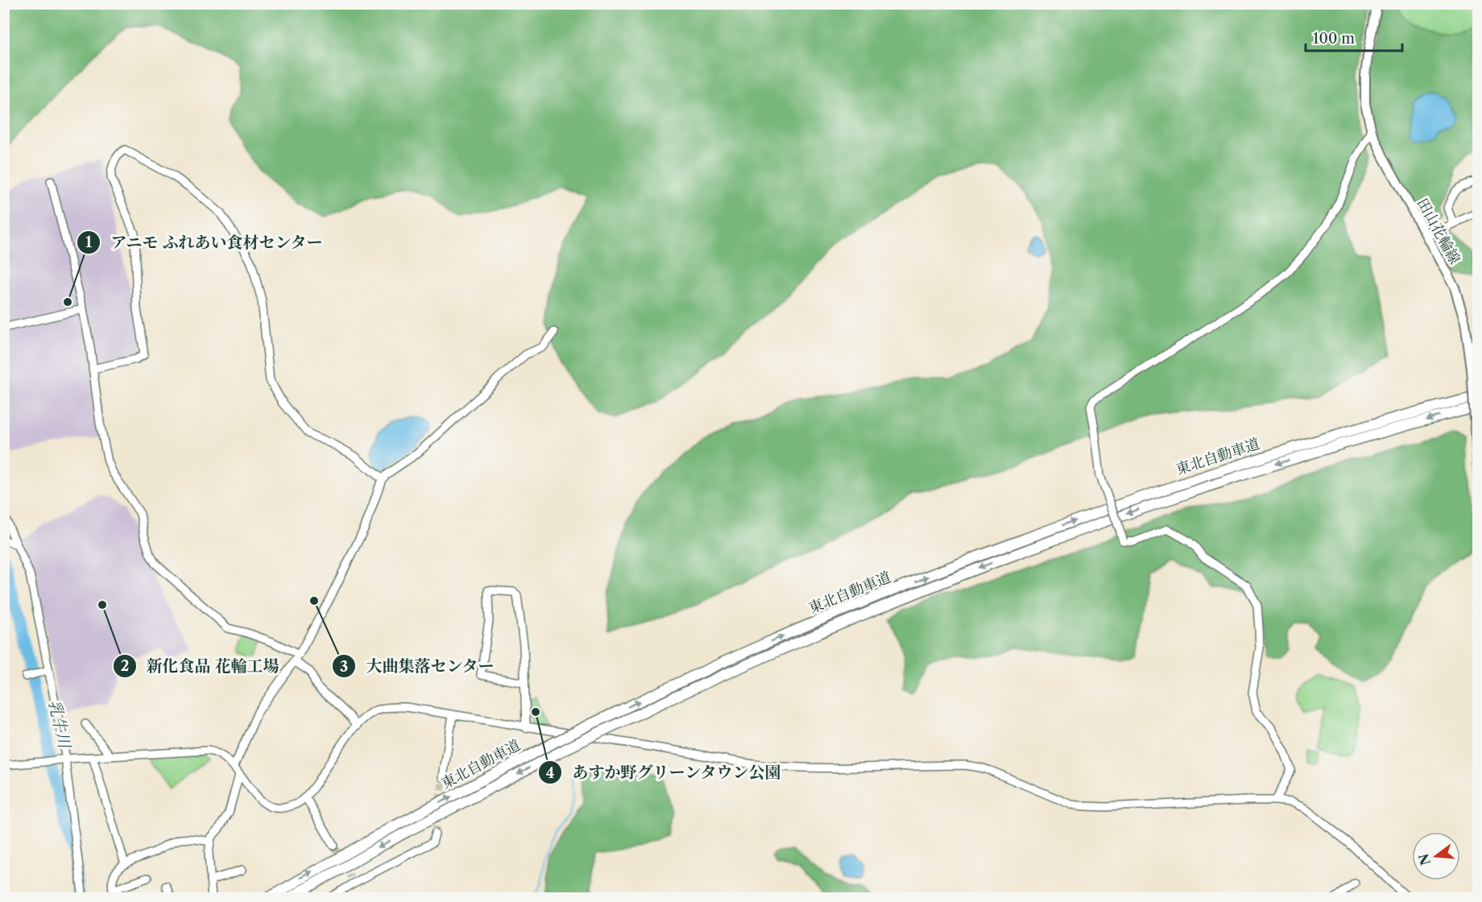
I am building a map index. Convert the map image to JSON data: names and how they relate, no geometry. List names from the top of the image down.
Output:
{
  "streets": {
    "highway": ["東北自動車道"],
    "main road": ["田山花輪線"]
  },
  "water": ["乳牛川"],
  "places": [
    "アニモ ふれあい食材センター",
    "大曲集落センター",
    "新化食品 花輪工場",
    "あすか野グリーンタウン公園"
  ],
  "scale_bar": "100 m",
  "north": "left"
}
